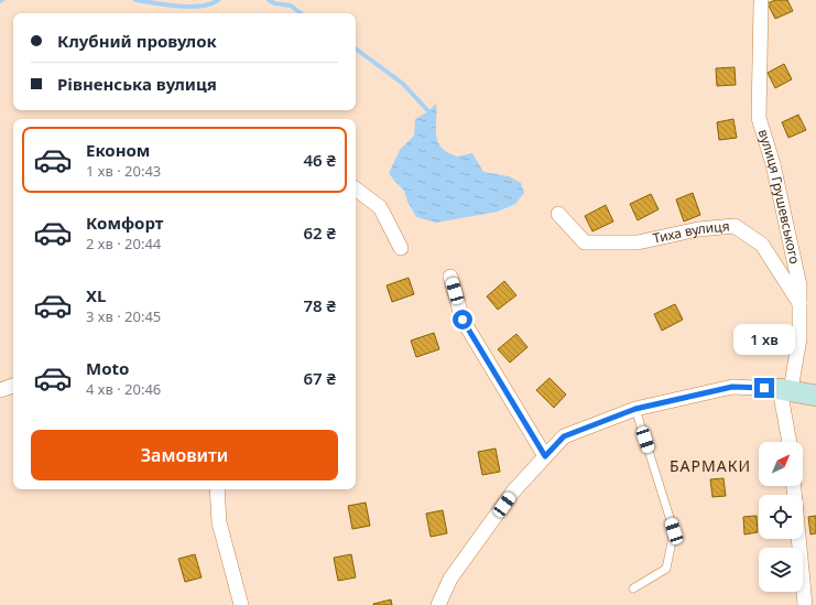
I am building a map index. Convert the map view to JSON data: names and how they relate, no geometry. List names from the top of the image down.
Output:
{
  "streets": {
    "street": ["вулиця Грушевського", "Тиха вулиця"]
  },
  "crossings": [
    ["вулиця Грушевського", "Тиха вулиця"]
  ],
  "districts": ["БАРМАКИ"],
  "north": "top right",
  "page": {
    "banner": ["Клубний провулок", "Рівненська вулиця"],
    "list": [
      {
        "name": "Економ",
        "note": "1 хв · 20:43",
        "value": "46 ₴"
      },
      {
        "name": "Комфорт",
        "note": "2 хв · 20:44",
        "value": "62 ₴"
      },
      {
        "name": "XL",
        "note": "3 хв · 20:45",
        "value": "78 ₴"
      },
      {
        "name": "Moto",
        "note": "4 хв · 20:46",
        "value": "67 ₴"
      }
    ],
    "bubble": "1 хв",
    "buttons": "Замовити"
  }
}
